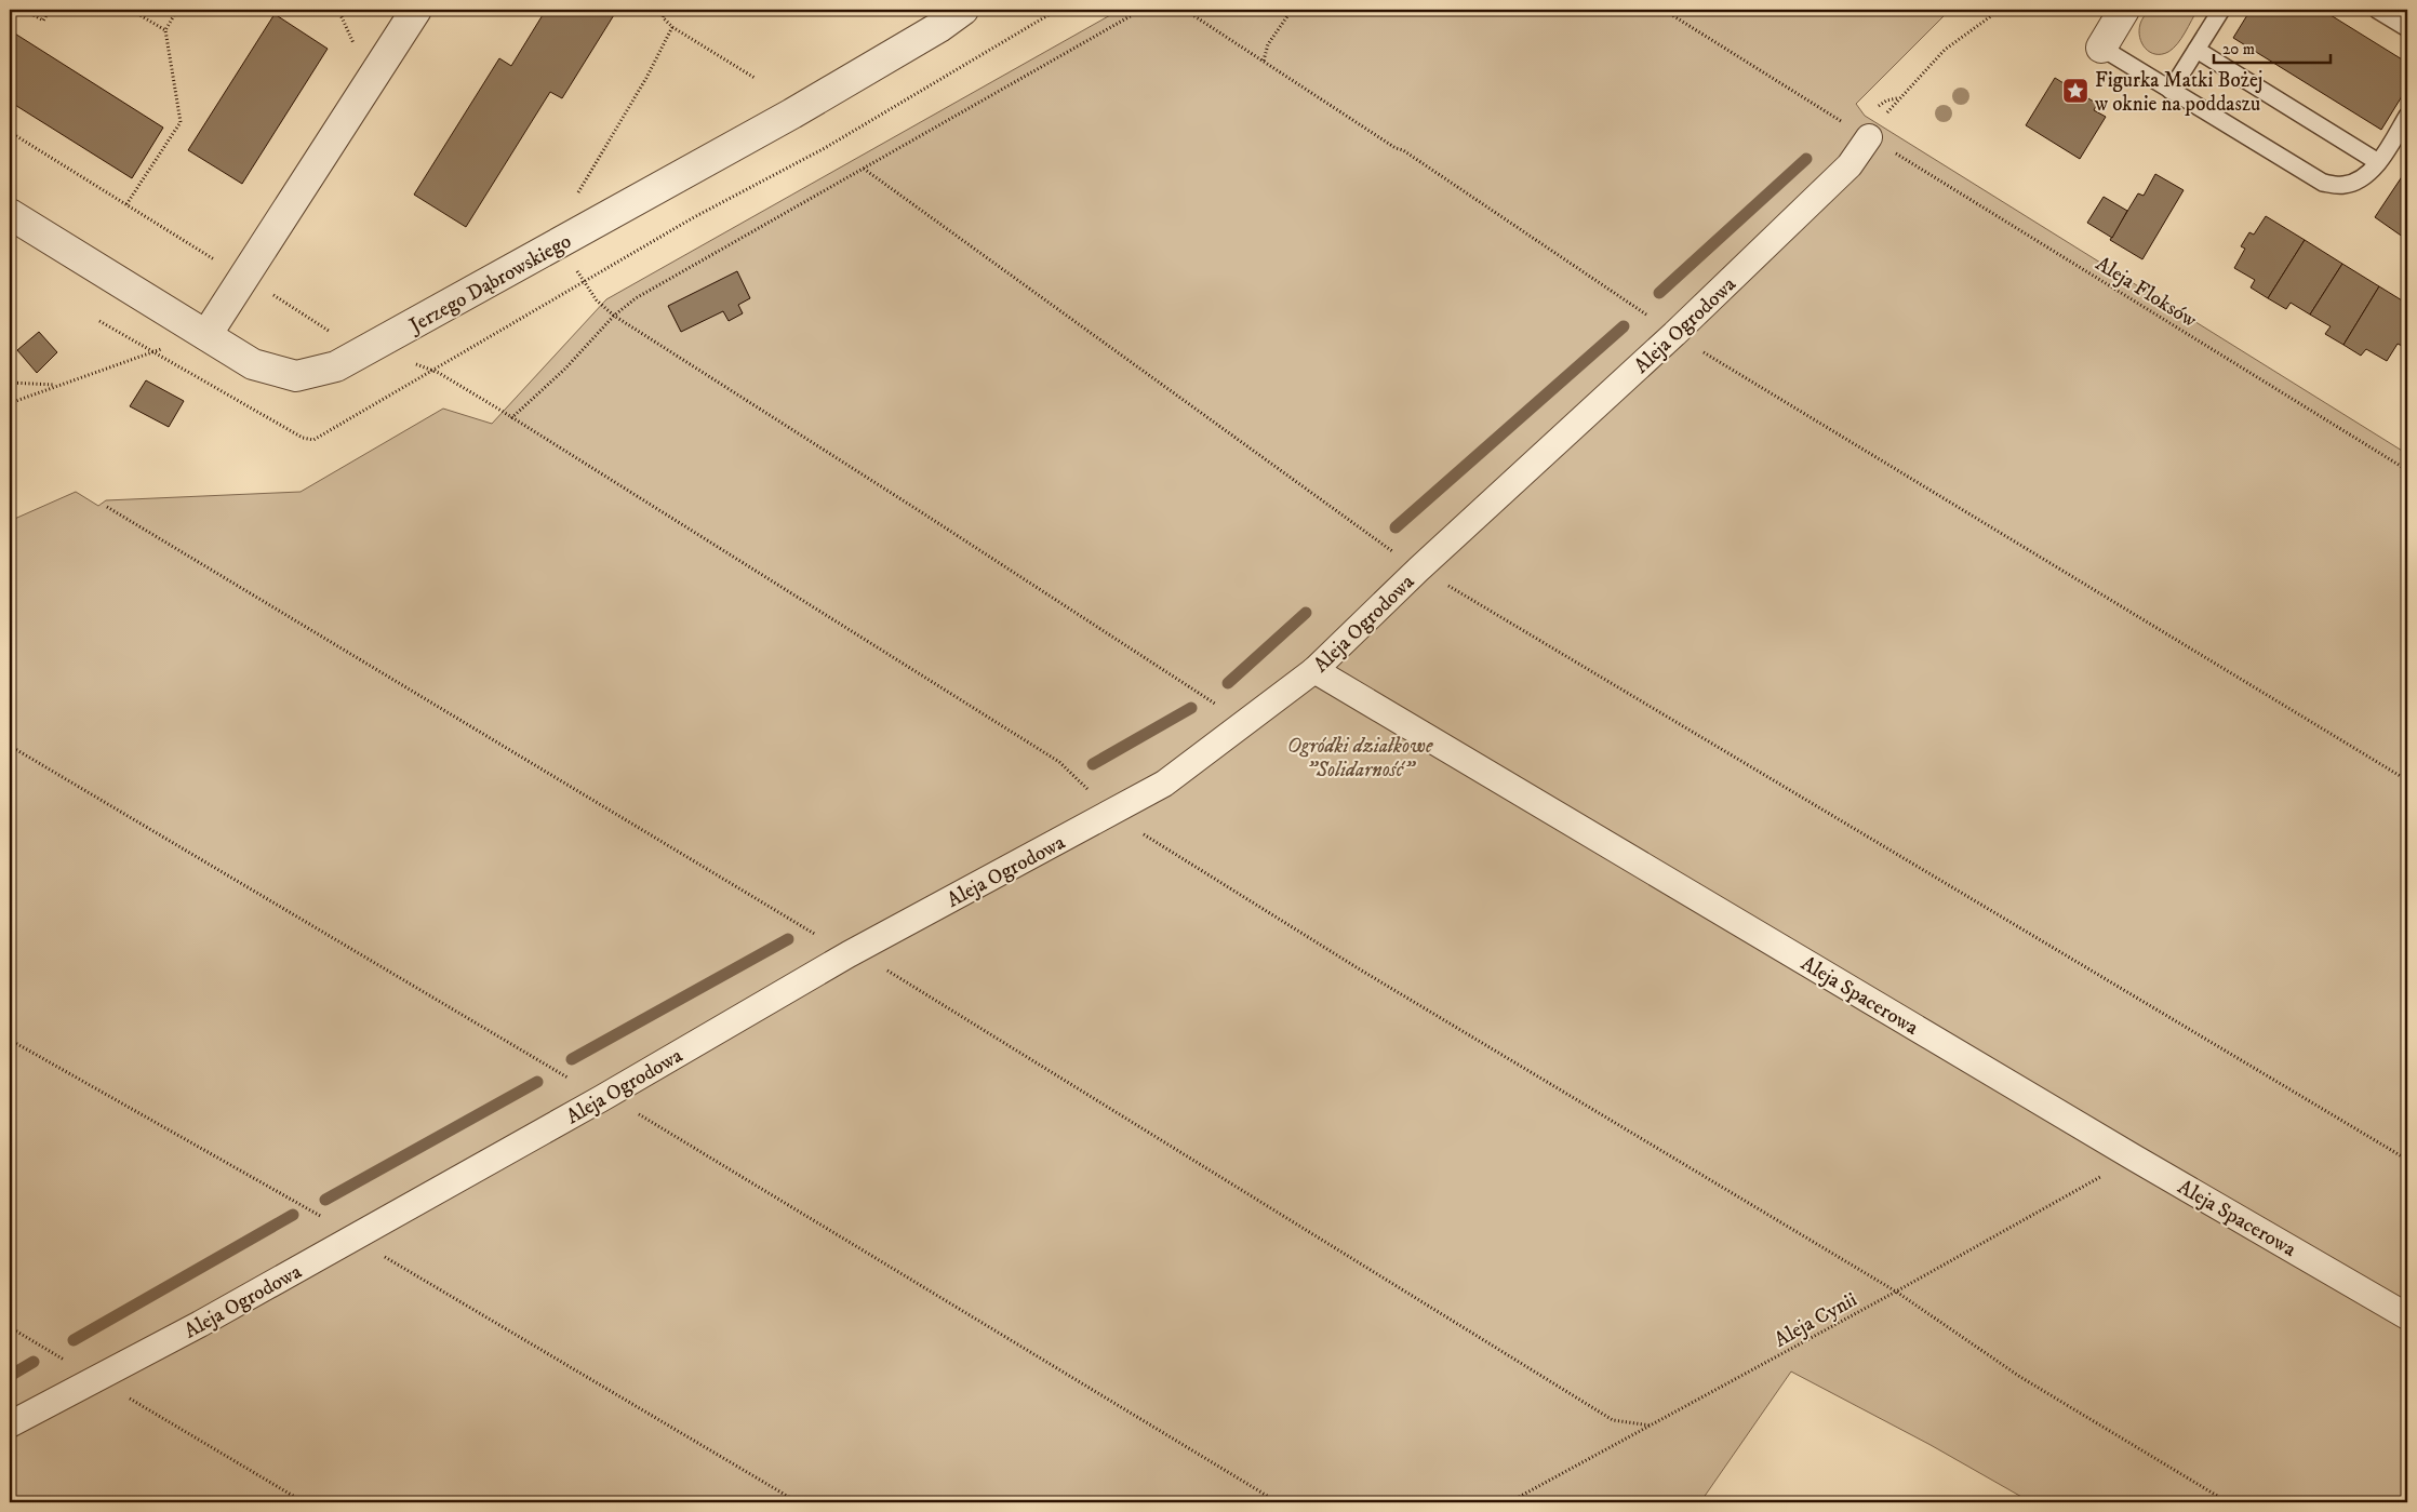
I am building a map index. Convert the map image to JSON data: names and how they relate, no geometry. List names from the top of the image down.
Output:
{
  "streets": {
    "street": ["Jerzego Dąbrowskiego", "Aleja Ogrodowa", "Aleja Spacerowa"],
    "path": ["Aleja Floksów", "Aleja Cynii"]
  },
  "crossings": [
    ["Aleja Floksów", "Aleja Ogrodowa"],
    ["Aleja Ogrodowa", "Aleja Spacerowa"],
    ["Aleja Spacerowa", "Aleja Cynii"]
  ],
  "parks": ["Ogródki działkowe \"Solidarność\""],
  "places": {
    "place": ["Figurka Matki Bożej w oknie na poddaszu"]
  },
  "scale_bar": "20 m"
}
